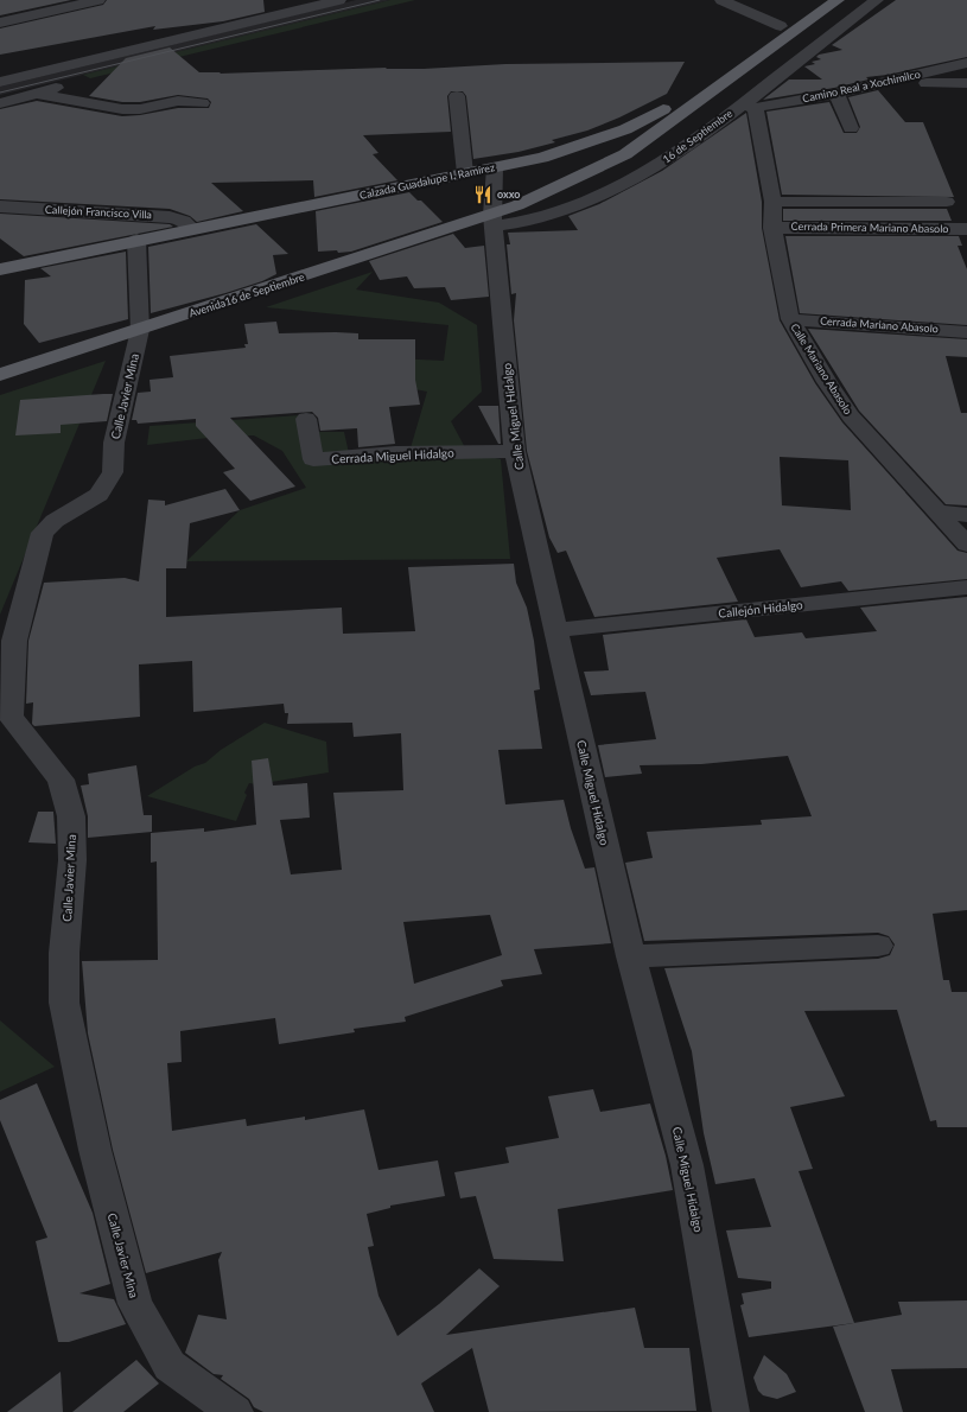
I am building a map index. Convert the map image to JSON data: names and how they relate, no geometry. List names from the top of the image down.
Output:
{
  "streets": {
    "main road": ["Calzada Guadalupe I. Ramírez", "Avenida16 de Septiembre"],
    "street": [
      "Camino Real a Xochimilco",
      "16 de Septiembre",
      "Callejón Francisco Villa",
      "Cerrada Primera Mariano Abasolo",
      "Cerrada Mariano Abasolo",
      "Calle Mariano Abasolo",
      "Calle Javier Mina",
      "Calle Miguel Hidalgo",
      "Cerrada Miguel Hidalgo",
      "Callejón Hidalgo"
    ]
  },
  "crossings": [
    ["Camino Real a Xochimilco", "16 de Septiembre"],
    ["Camino Real a Xochimilco", "Calle Mariano Abasolo"],
    ["16 de Septiembre", "Avenida16 de Septiembre"],
    ["16 de Septiembre", "Calle Mariano Abasolo"],
    ["16 de Septiembre", "Calle Miguel Hidalgo"],
    ["Calzada Guadalupe I. Ramírez", "Callejón Francisco Villa"],
    ["Calzada Guadalupe I. Ramírez", "Calle Javier Mina"],
    ["Calzada Guadalupe I. Ramírez", "Calle Miguel Hidalgo"],
    ["Cerrada Primera Mariano Abasolo", "Calle Mariano Abasolo"],
    ["Avenida16 de Septiembre", "Calle Javier Mina"],
    ["Avenida16 de Septiembre", "Calle Miguel Hidalgo"],
    ["Cerrada Mariano Abasolo", "Calle Mariano Abasolo"],
    ["Calle Miguel Hidalgo", "Cerrada Miguel Hidalgo"],
    ["Calle Miguel Hidalgo", "Callejón Hidalgo"]
  ],
  "places": {
    "restaurant": ["oxxo"]
  }
}
